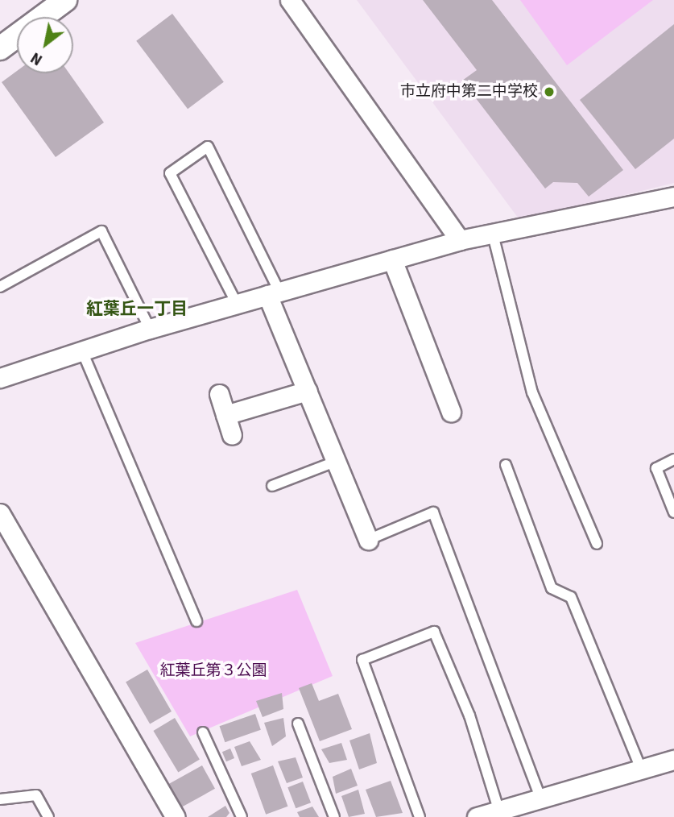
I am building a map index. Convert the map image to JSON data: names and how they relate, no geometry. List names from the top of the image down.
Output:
{
  "districts": ["紅葉丘一丁目"],
  "parks": ["紅葉丘第３公園"],
  "places": ["市立府中第二中学校"],
  "north": "bottom left"
}
